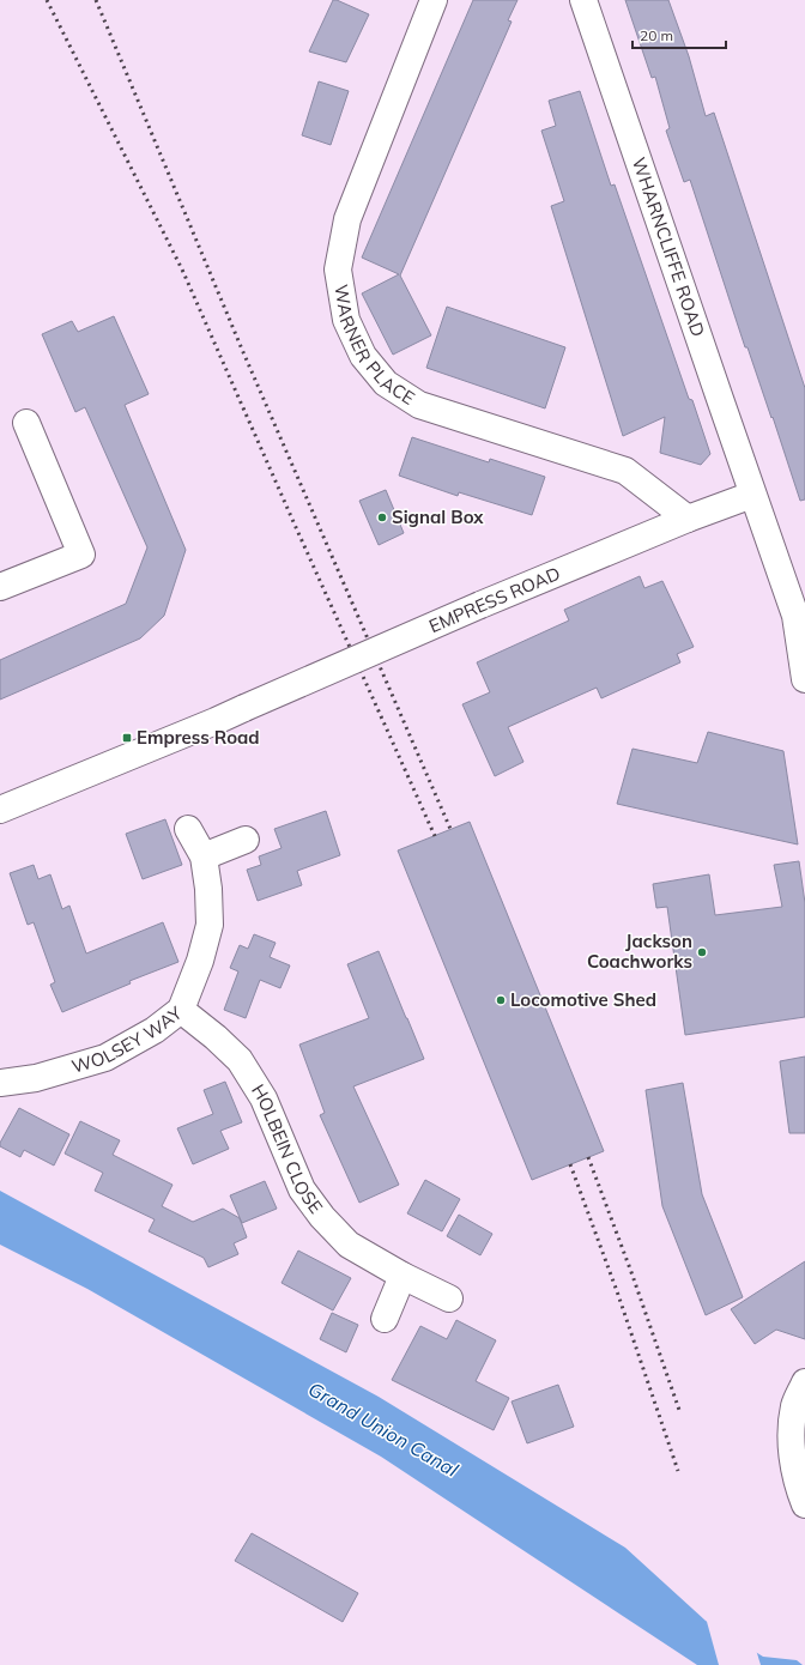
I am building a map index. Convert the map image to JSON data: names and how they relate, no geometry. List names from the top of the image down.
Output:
{
  "streets": {
    "street": [
      "WHARNCLIFFE ROAD",
      "WARNER PLACE",
      "EMPRESS ROAD",
      "WOLSEY WAY",
      "HOLBEIN CLOSE"
    ]
  },
  "crossings": [
    ["WHARNCLIFFE ROAD", "EMPRESS ROAD"],
    ["WARNER PLACE", "EMPRESS ROAD"],
    ["WOLSEY WAY", "HOLBEIN CLOSE"]
  ],
  "water": ["Grand Union Canal"],
  "places": {
    "other": ["Signal Box", "Jackson Coachworks", "Locomotive Shed"],
    "transit": ["Empress Road"]
  },
  "scale_bar": "20 m"
}
